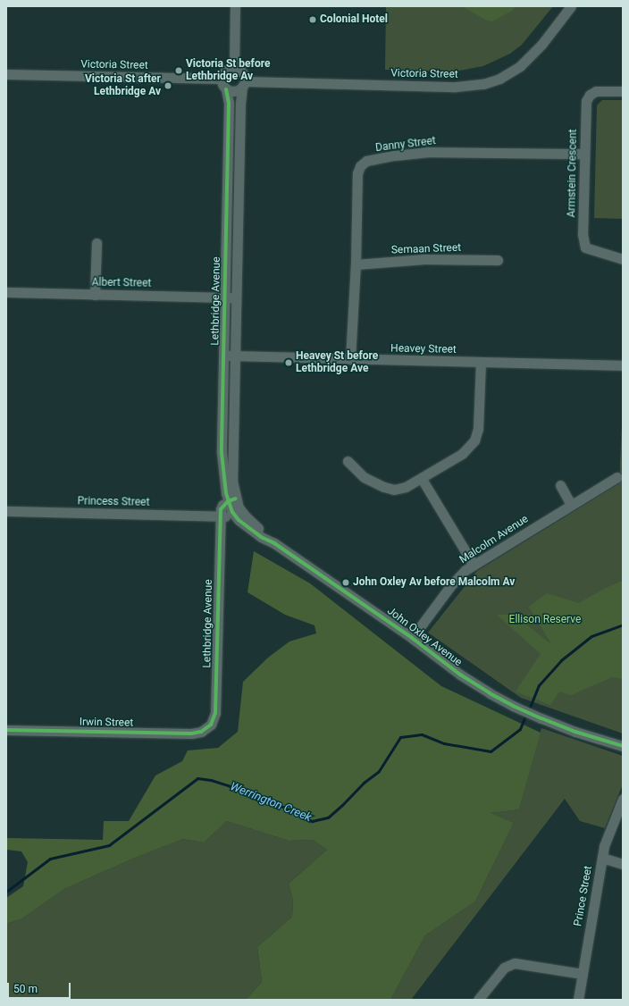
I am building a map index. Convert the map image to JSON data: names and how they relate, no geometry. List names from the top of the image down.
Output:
{
  "streets": {
    "street": [
      "Victoria Street",
      "Danny Street",
      "Armstein Crescent",
      "Semaan Street",
      "Albert Street",
      "Lethbridge Avenue",
      "Heavey Street",
      "Princess Street",
      "Malcolm Avenue",
      "John Oxley Avenue",
      "Irwin Street",
      "Prince Street"
    ]
  },
  "crossings": [
    ["Victoria Street", "Lethbridge Avenue"],
    ["Danny Street", "Armstein Crescent"],
    ["Danny Street", "Semaan Street"],
    ["Danny Street", "Heavey Street"],
    ["Albert Street", "Lethbridge Avenue"],
    ["Lethbridge Avenue", "Heavey Street"],
    ["Lethbridge Avenue", "Princess Street"],
    ["Lethbridge Avenue", "John Oxley Avenue"],
    ["Lethbridge Avenue", "Irwin Street"],
    ["Malcolm Avenue", "John Oxley Avenue"]
  ],
  "water": ["Werrington Creek"],
  "parks": ["Ellison Reserve"],
  "places": [
    "Colonial Hotel",
    "Victoria St before Lethbridge Av",
    "Victoria St after Lethbridge Av",
    "Heavey St before Lethbridge Ave",
    "John Oxley Av before Malcolm Av"
  ],
  "scale_bar": "50 m"
}
